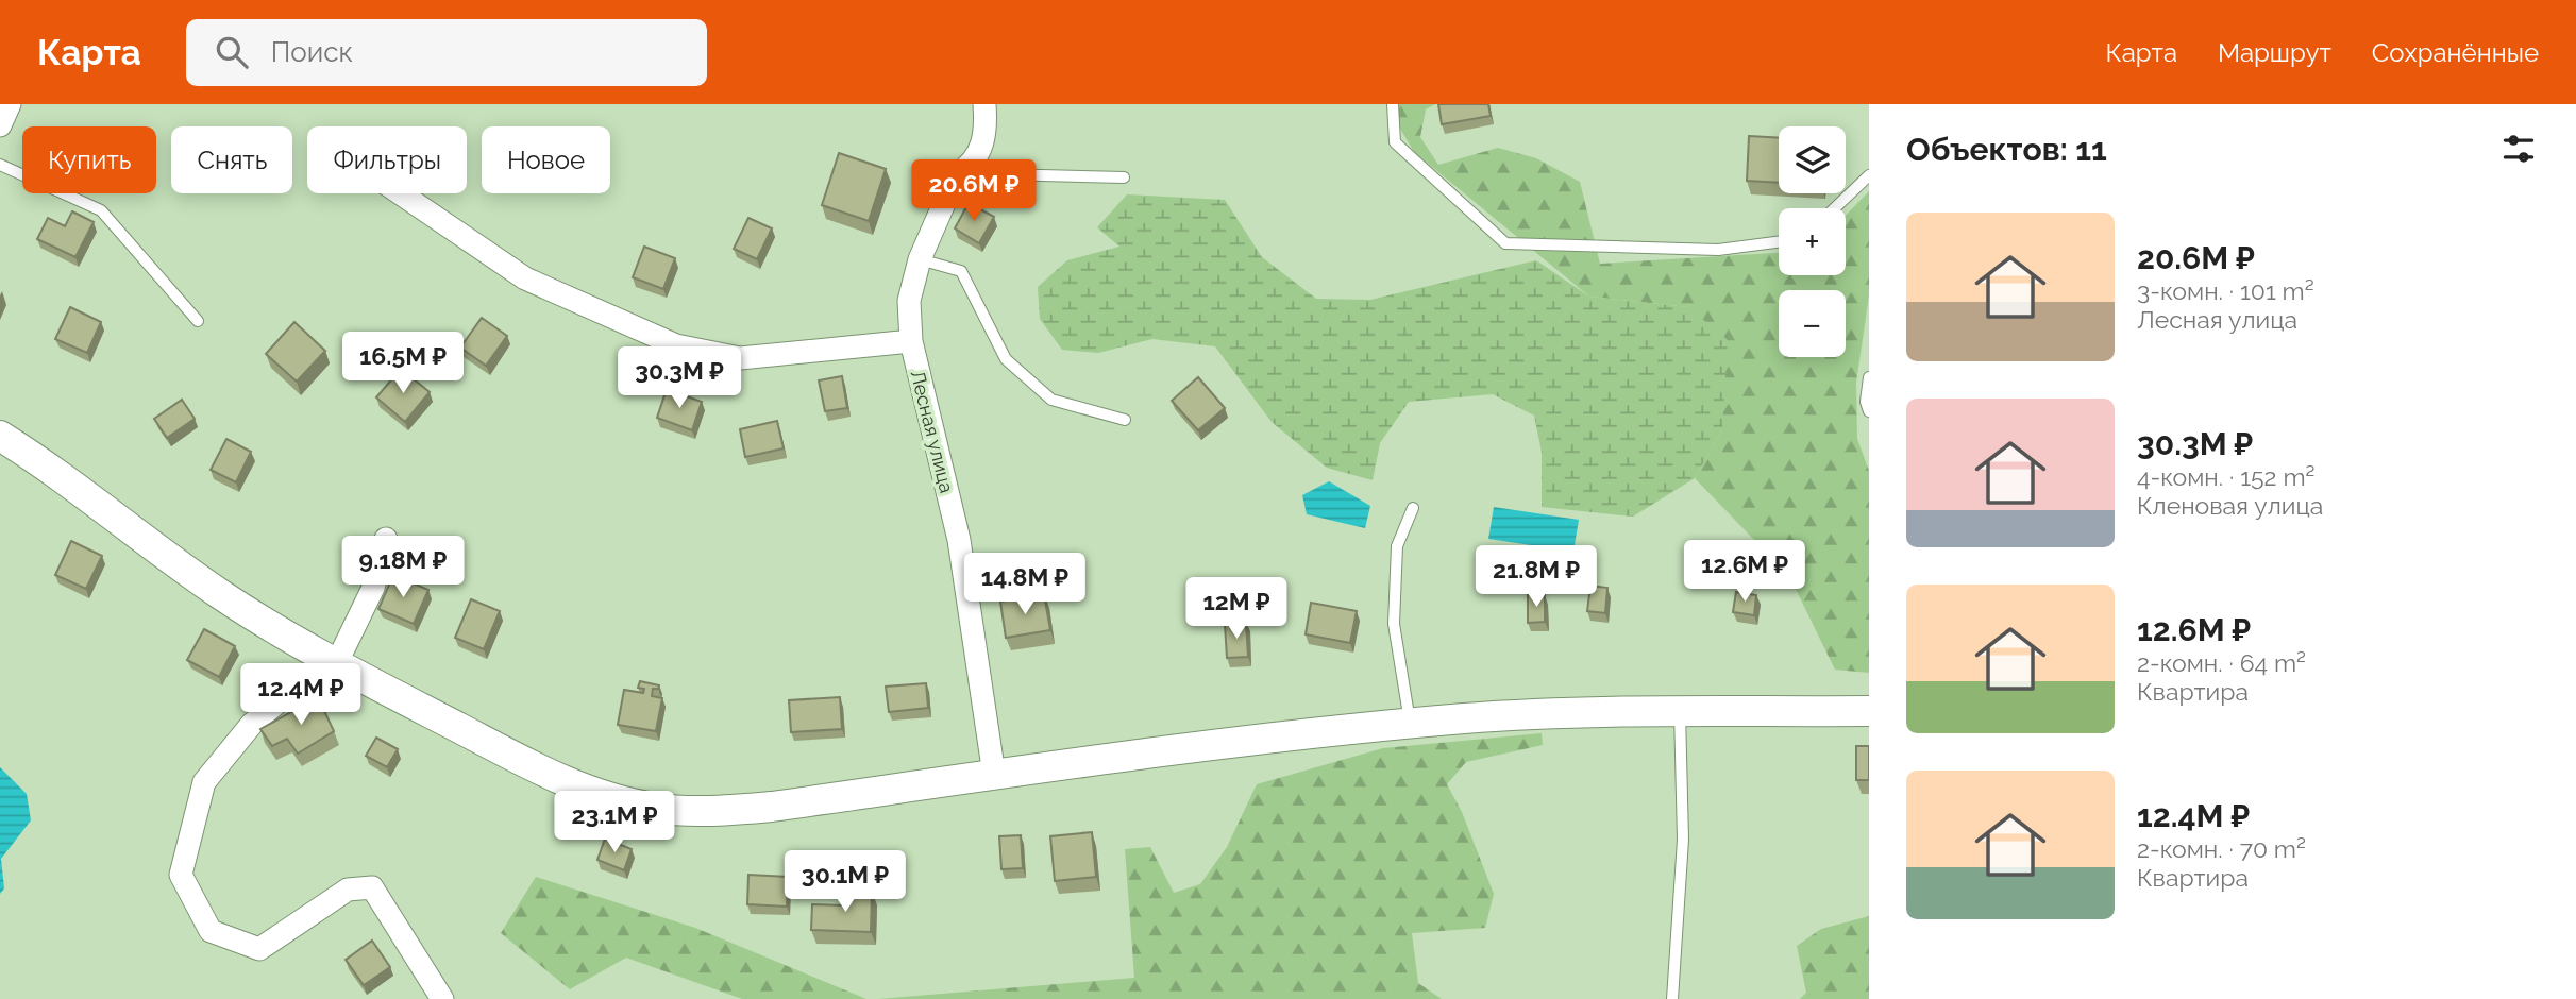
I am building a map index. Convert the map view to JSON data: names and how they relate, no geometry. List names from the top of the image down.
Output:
{
  "streets": {
    "street": ["Лесная улица"]
  },
  "page": {
    "header": "Карта",
    "search": "Поиск",
    "nav": ["Карта", "Маршрут", "Сохранённые"],
    "heading": "Объектов: 11",
    "map_buttons": ["+", "−"],
    "chip": [
      "Купить",
      "Снять",
      "Фильтры",
      "Новое"
    ],
    "price": [
      "20.6M ₽",
      "16.5M ₽",
      "30.3M ₽",
      "9.18M ₽",
      "12.6M ₽",
      "21.8M ₽",
      "14.8M ₽",
      "12M ₽",
      "12.4M ₽",
      "23.1M ₽",
      "30.1M ₽"
    ],
    "list": [
      {
        "name": "20.6M ₽",
        "note": "3-комн. · 101 m² · Лесная улица"
      },
      {
        "name": "30.3M ₽",
        "note": "4-комн. · 152 m² · Кленовая улица"
      },
      {
        "name": "12.6M ₽",
        "note": "2-комн. · 64 m² · Квартира"
      },
      {
        "name": "12.4M ₽",
        "note": "2-комн. · 70 m² · Квартира"
      }
    ]
  }
}
